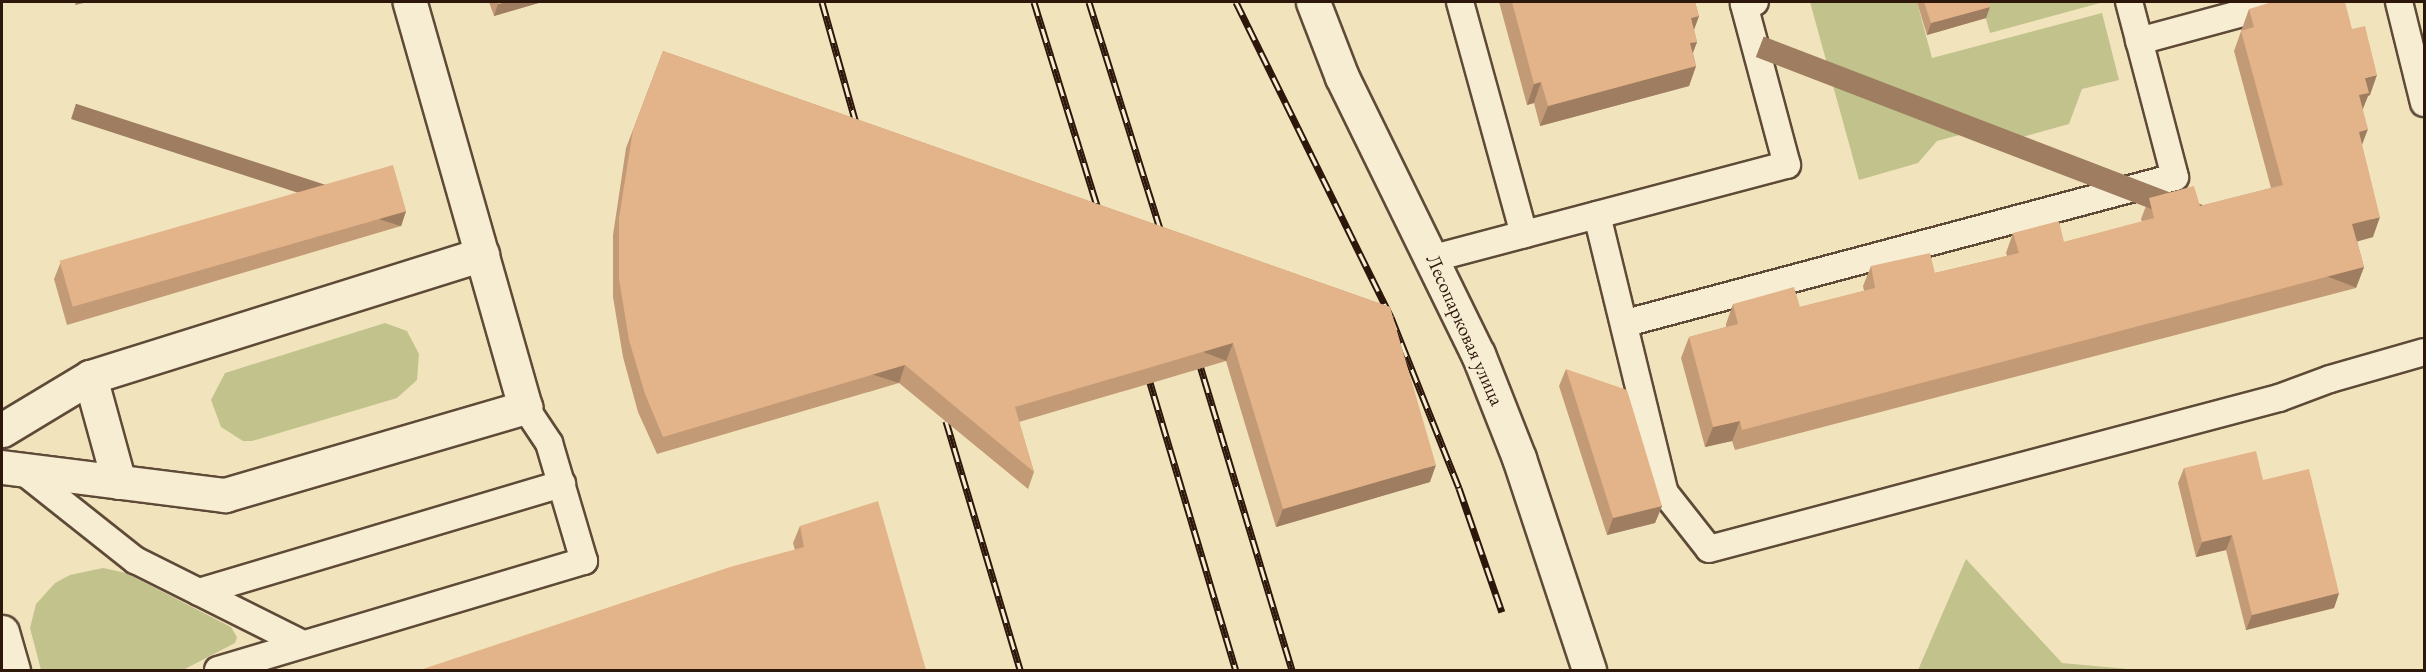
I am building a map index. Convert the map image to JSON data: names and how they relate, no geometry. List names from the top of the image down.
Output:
{
  "streets": {
    "street": ["Лесопарковая улица"]
  }
}
